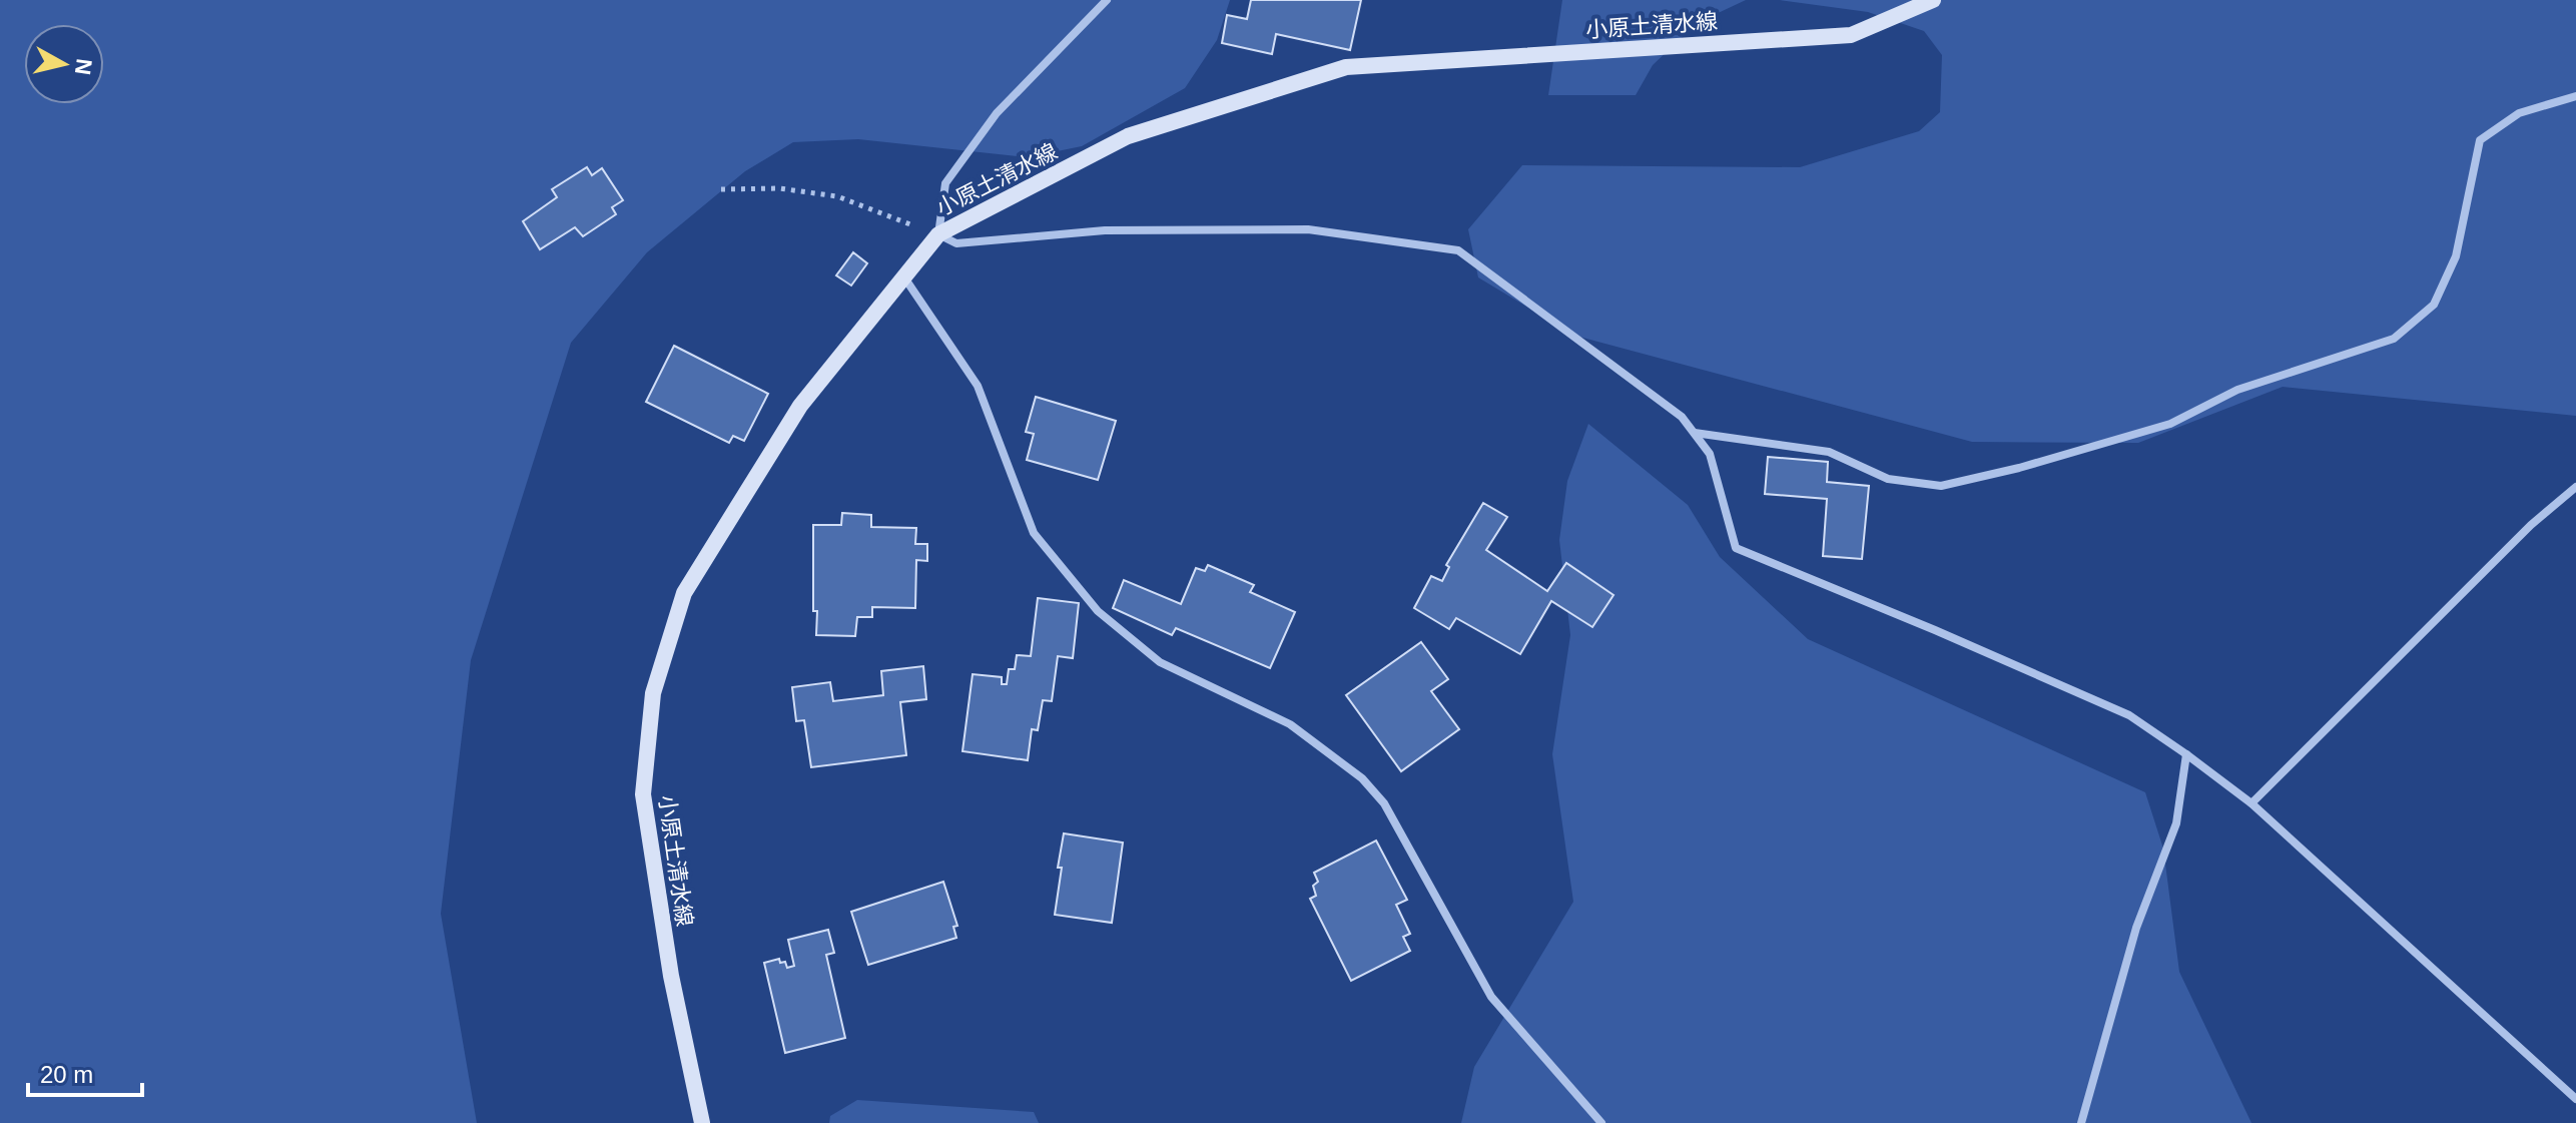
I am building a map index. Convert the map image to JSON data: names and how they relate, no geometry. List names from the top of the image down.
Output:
{
  "streets": {
    "main road": ["小原土清水線"]
  },
  "scale_bar": "20 m",
  "north": "right"
}
